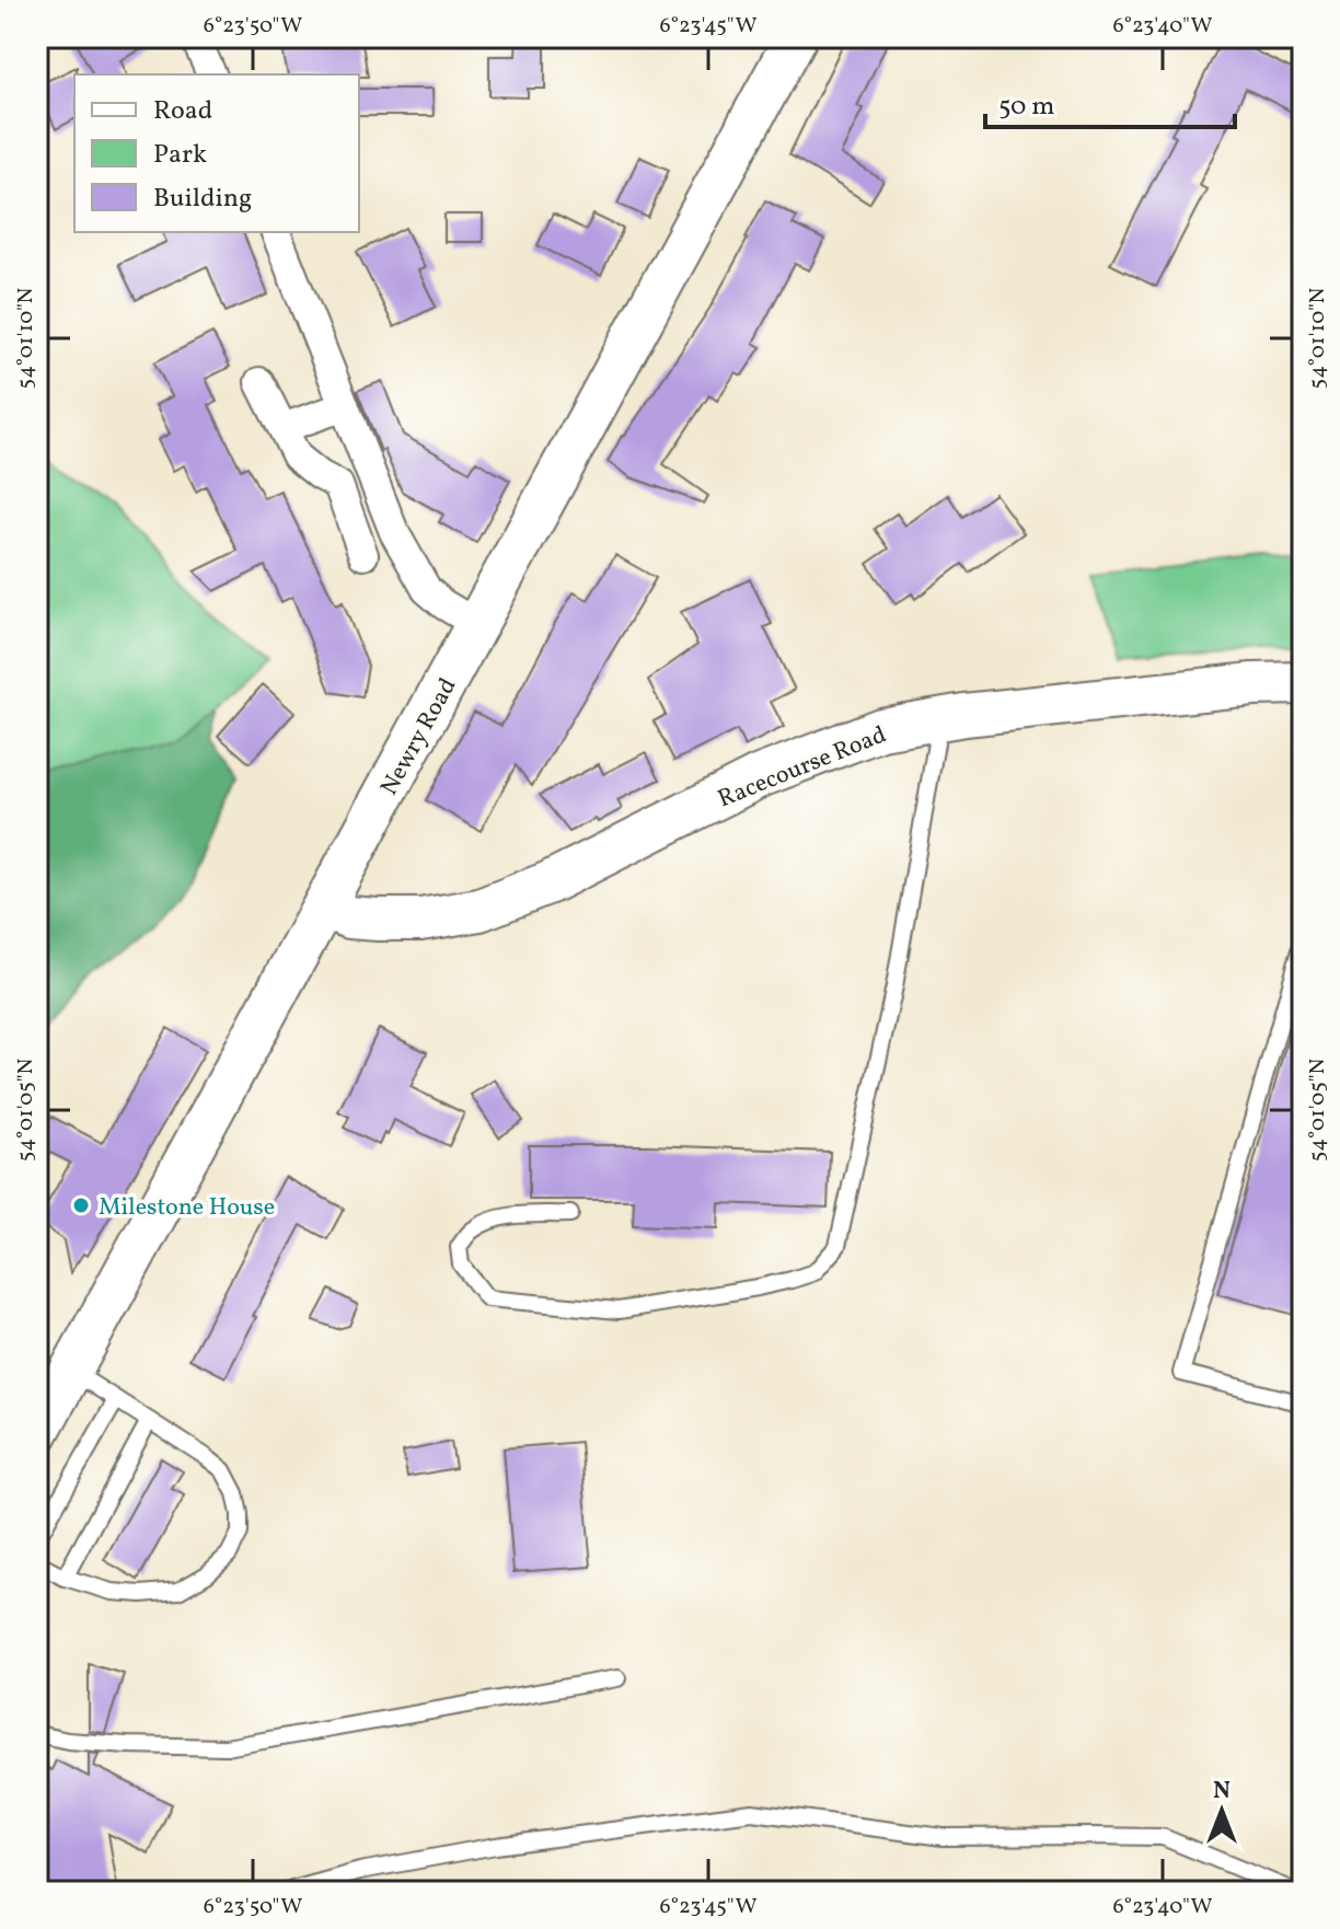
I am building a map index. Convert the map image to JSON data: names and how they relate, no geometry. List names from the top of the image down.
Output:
{
  "streets": {
    "main road": ["Newry Road", "Racecourse Road"]
  },
  "crossings": [
    ["Newry Road", "Racecourse Road"]
  ],
  "places": ["Milestone House"],
  "legend": ["Road", "Park", "Building"],
  "scale_bar": "50 m",
  "north": "top",
  "coordinates": [
    "6°23'50\"W",
    "6°23'45\"W",
    "6°23'40\"W",
    "54°01'10\"N",
    "54°01'05\"N"
  ]
}
